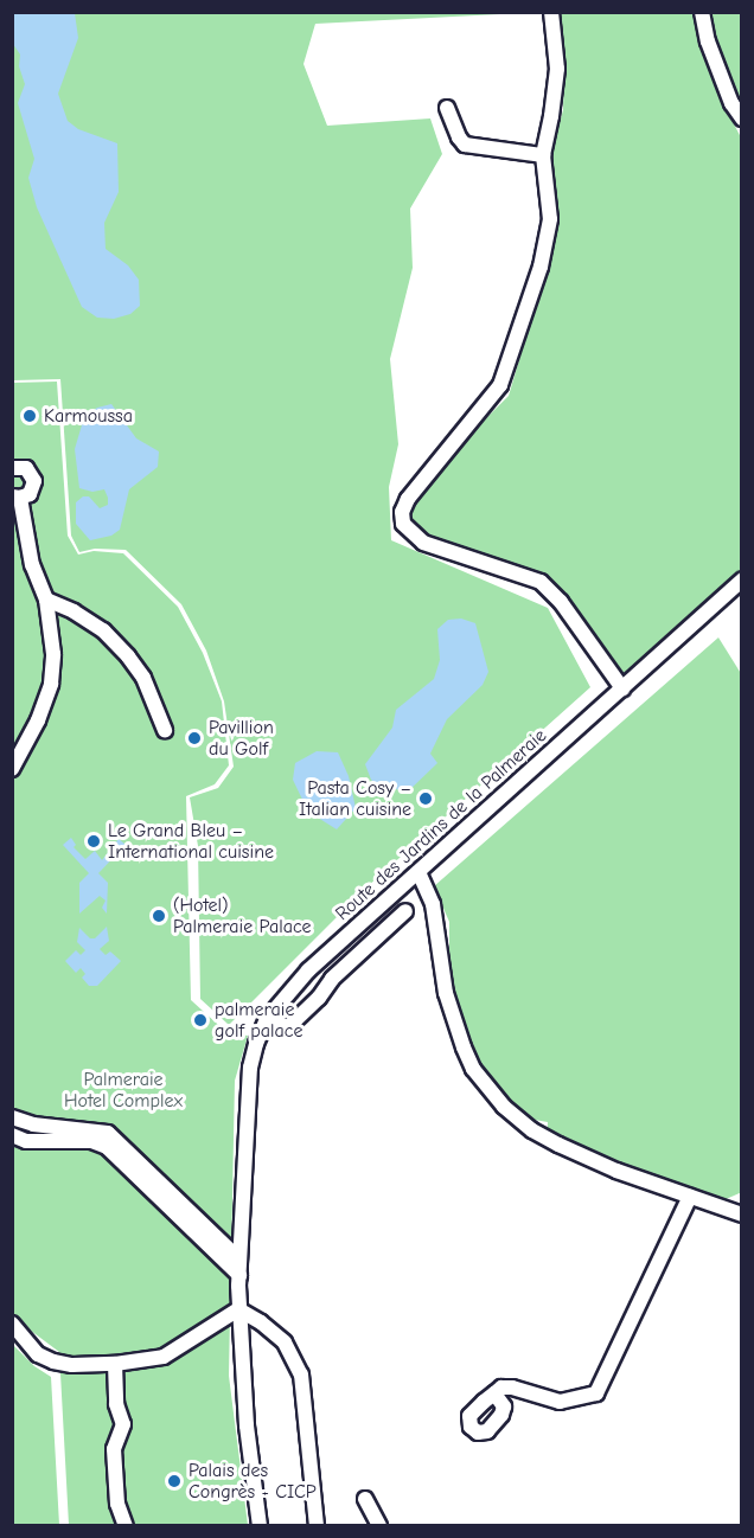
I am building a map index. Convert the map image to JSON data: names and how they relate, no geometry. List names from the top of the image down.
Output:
{
  "streets": {
    "street": ["Route des Jardins de la Palmeraie"]
  },
  "parks": ["Palmeraie Hotel Complex"],
  "places": [
    "Karmoussa",
    "Pavillion du Golf",
    "Pasta Cosy – Italian cuisine",
    "Le Grand Bleu – International cuisine",
    "(Hotel) Palmeraie Palace",
    "palmeraie golf palace",
    "Palais des Congrès - CICP"
  ]
}
